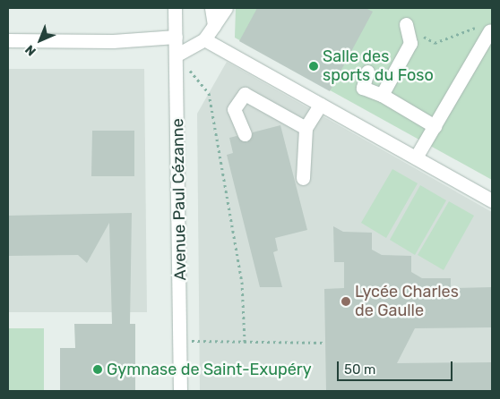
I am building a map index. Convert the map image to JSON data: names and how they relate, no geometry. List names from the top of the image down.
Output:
{
  "streets": {
    "street": ["Avenue Paul Cézanne"]
  },
  "places": ["Salle des sports du Foso", "Lycée Charles de Gaulle", "Gymnase de Saint-Exupéry"],
  "scale_bar": "50 m",
  "north": "bottom left"
}
